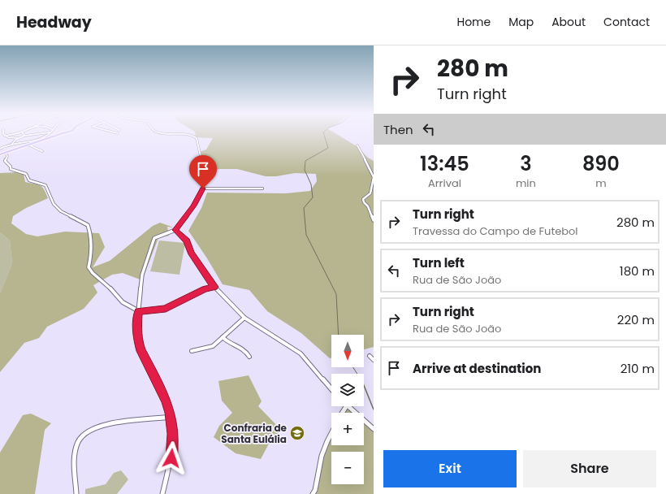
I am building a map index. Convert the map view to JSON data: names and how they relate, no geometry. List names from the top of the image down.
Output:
{
  "places": {
    "school or university": ["Confraria de Santa Eulália"]
  },
  "north": "bottom",
  "page": {
    "header": "Headway",
    "nav": [
      "Home",
      "Map",
      "About",
      "Contact"
    ],
    "turn": ["280 m", "Turn right"],
    "then": "Then",
    "eta": [
      "13:45",
      "Arrival",
      "3",
      "min",
      "890",
      "m"
    ],
    "list": [
      {
        "name": "Turn right",
        "note": "Travessa do Campo de Futebol",
        "value": "280 m"
      },
      {
        "name": "Turn left",
        "note": "Rua de São João",
        "value": "180 m"
      },
      {
        "name": "Turn right",
        "note": "Rua de São João",
        "value": "220 m"
      },
      {
        "name": "Arrive at destination",
        "value": "210 m"
      }
    ],
    "map_buttons": ["+", "−"],
    "buttons": ["Exit", "Share"]
  }
}
